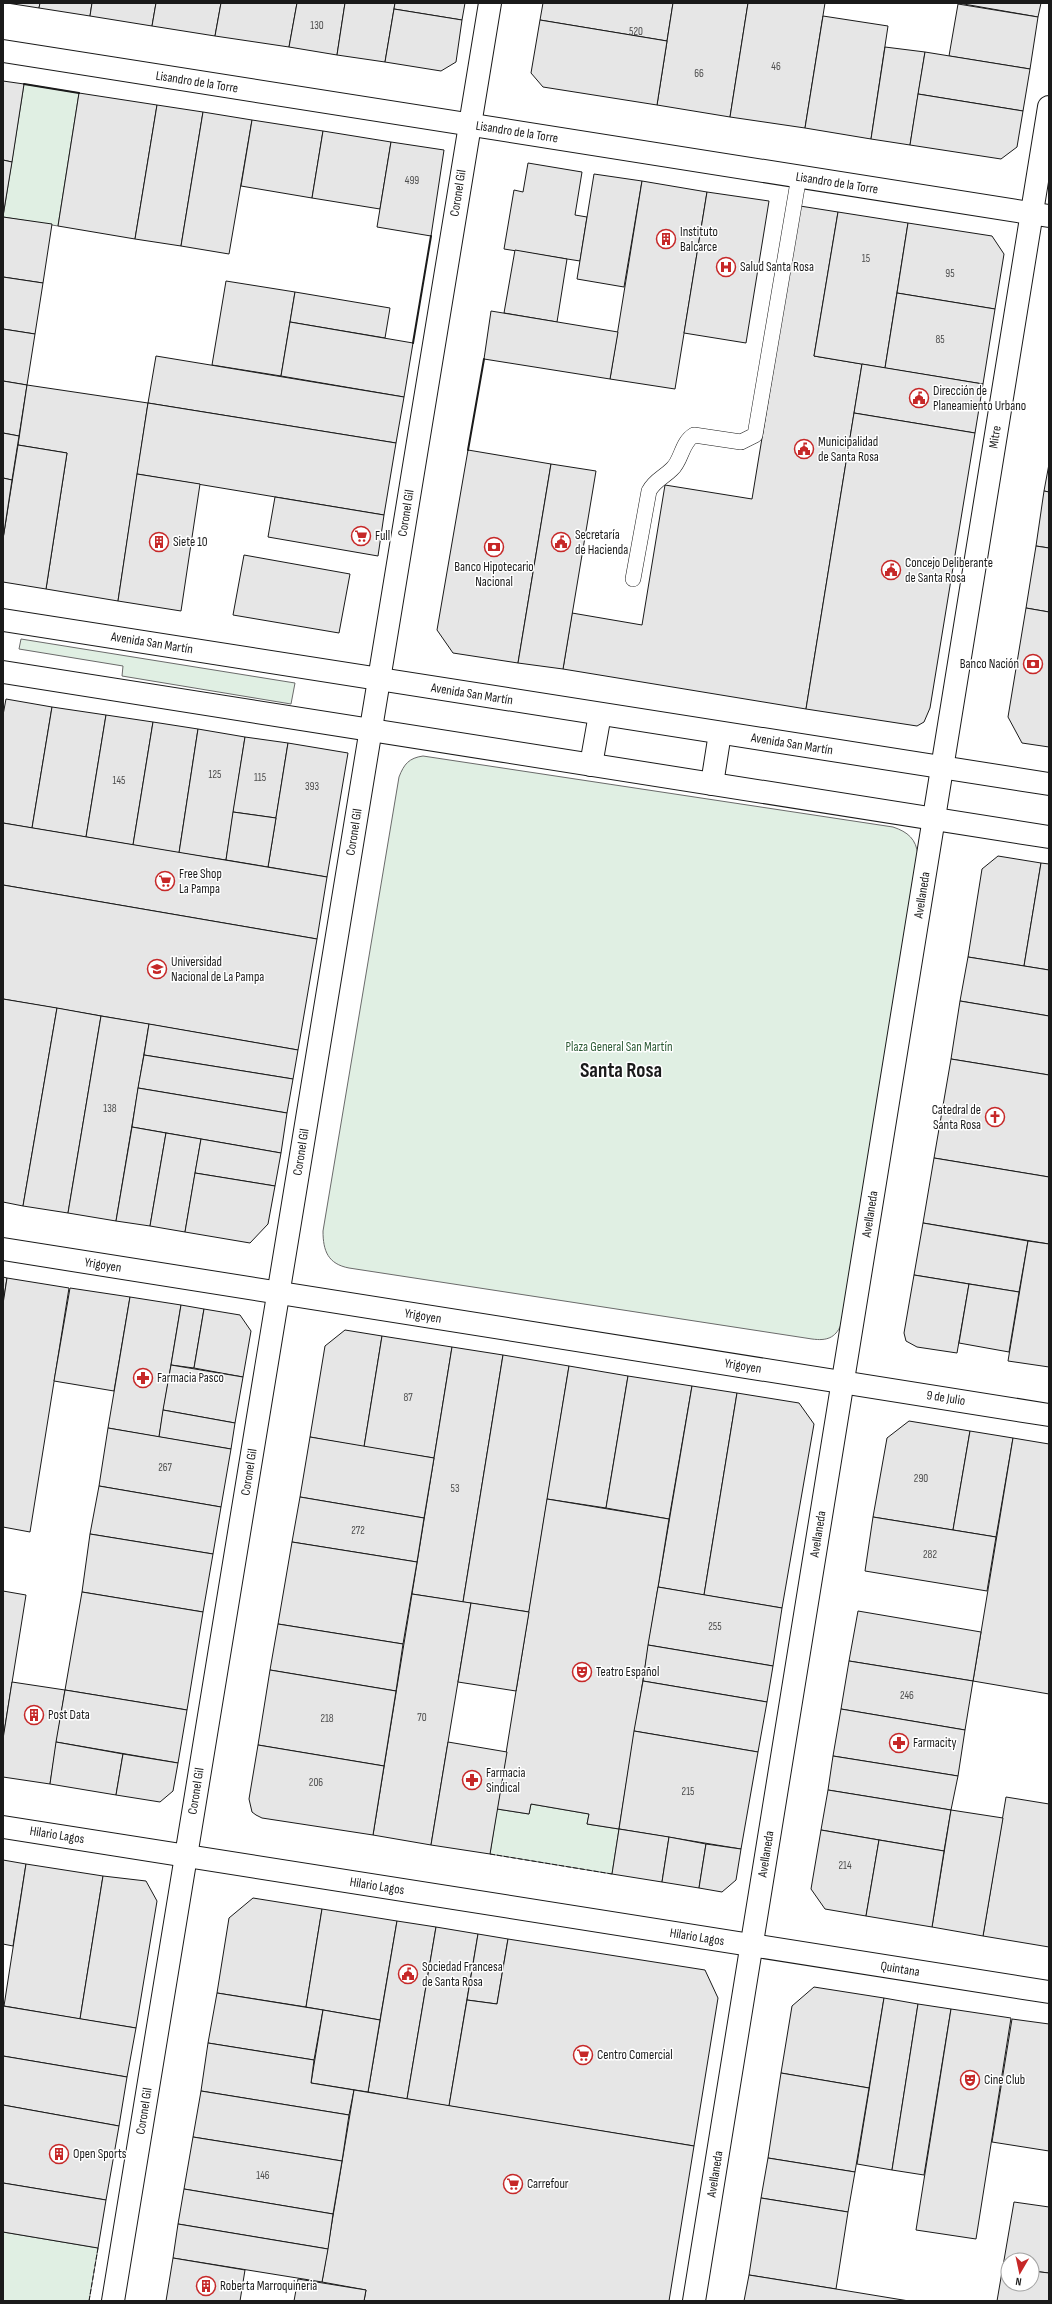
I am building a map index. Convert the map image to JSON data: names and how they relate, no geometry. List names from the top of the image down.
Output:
{
  "streets": {
    "street": [
      "Lisandro de la Torre",
      "Coronel Gil",
      "Mitre",
      "Avenida San Martín",
      "Avellaneda",
      "Yrigoyen",
      "9 de Julio",
      "Hilario Lagos",
      "Quintana"
    ]
  },
  "crossings": [
    ["Lisandro de la Torre", "Coronel Gil"],
    ["Lisandro de la Torre", "Mitre"],
    ["Coronel Gil", "Avenida San Martín"],
    ["Coronel Gil", "Yrigoyen"],
    ["Coronel Gil", "Hilario Lagos"],
    ["Mitre", "Avenida San Martín"],
    ["Mitre", "Avellaneda"],
    ["Avenida San Martín", "Avellaneda"],
    ["Avellaneda", "Yrigoyen"],
    ["Avellaneda", "9 de Julio"],
    ["Avellaneda", "Hilario Lagos"],
    ["Avellaneda", "Quintana"],
    ["Yrigoyen", "9 de Julio"],
    ["Hilario Lagos", "Quintana"]
  ],
  "districts": ["Santa Rosa"],
  "parks": ["Plaza General San Martín"],
  "places": {
    "building": [
      "Instituto Balcarce",
      "Siete 10",
      "Post Data",
      "Open Sports",
      "Roberta Marroquineria"
    ],
    "hospital": ["Salud Santa Rosa"],
    "public building": [
      "Dirección de Planeamiento Urbano",
      "Municipalidad de Santa Rosa",
      "Secretaría de Hacienda",
      "Concejo Deliberante de Santa Rosa",
      "Sociedad Francesa de Santa Rosa"
    ],
    "supermarket": [
      "Full",
      "Free Shop La Pampa",
      "Centro Comercial",
      "Carrefour"
    ],
    "bank": ["Banco Hipotecario Nacional", "Banco Nación"],
    "school or university": ["Universidad Nacional de La Pampa"],
    "church": ["Catedral de Santa Rosa"],
    "pharmacy": ["Farmacia Pasco", "Farmacity", "Farmacia Sindical"],
    "theatre": ["Teatro Español", "Cine Club"]
  },
  "house_numbers": [
    "130",
    "520",
    "46",
    "66",
    "499",
    "15",
    "95",
    "85",
    "125",
    "115",
    "145",
    "393",
    "138",
    "87",
    "267",
    "290",
    "53",
    "272",
    "282",
    "255",
    "246",
    "70",
    "218",
    "206",
    "215",
    "214",
    "146"
  ],
  "north": "bottom"
}
